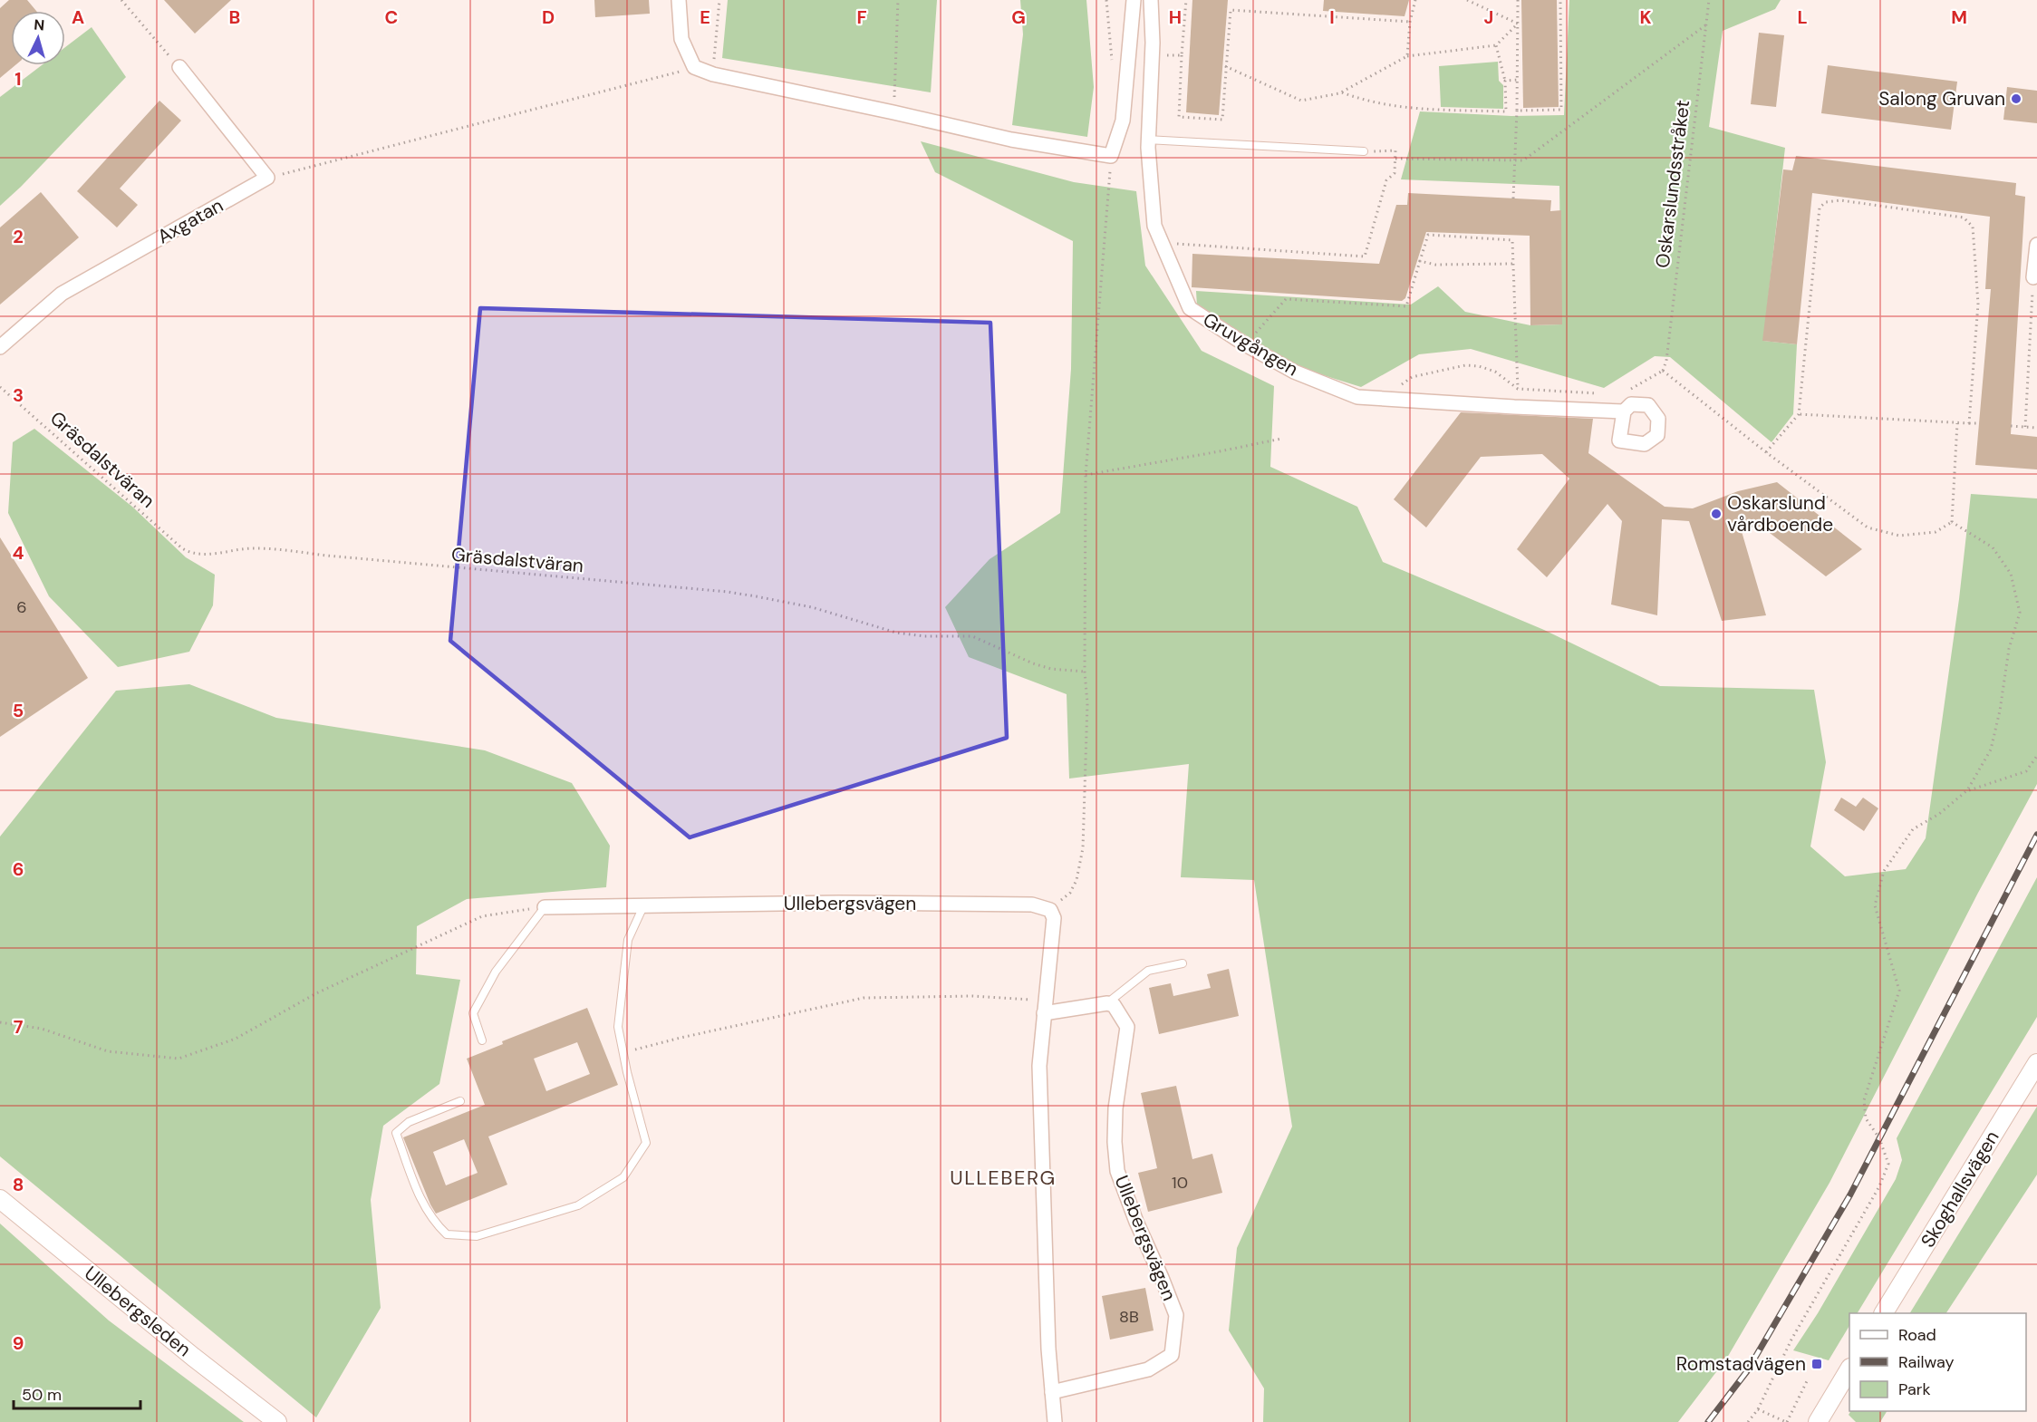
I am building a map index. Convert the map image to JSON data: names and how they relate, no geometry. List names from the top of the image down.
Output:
{
  "streets": {
    "main road": ["Skoghallsvägen", "Ullebergsleden"],
    "street": ["Axgatan", "Gruvgången", "Ullebergsvägen"],
    "path": ["Oskarslundsstråket", "Gräsdalstväran"]
  },
  "districts": ["ULLEBERG"],
  "places": {
    "other": ["Salong Gruvan", "Oskarslund vårdboende"],
    "transit": ["Romstadvägen"]
  },
  "house_numbers": ["6", "10", "8B"],
  "legend": ["Road", "Railway", "Park"],
  "scale_bar": "50 m",
  "north": "top",
  "grid": {
    "columns": [
      "A",
      "B",
      "C",
      "D",
      "E",
      "F",
      "G",
      "H",
      "I",
      "J",
      "K",
      "L",
      "M"
    ],
    "rows": [
      "1",
      "2",
      "3",
      "4",
      "5",
      "6",
      "7",
      "8",
      "9"
    ]
  }
}
